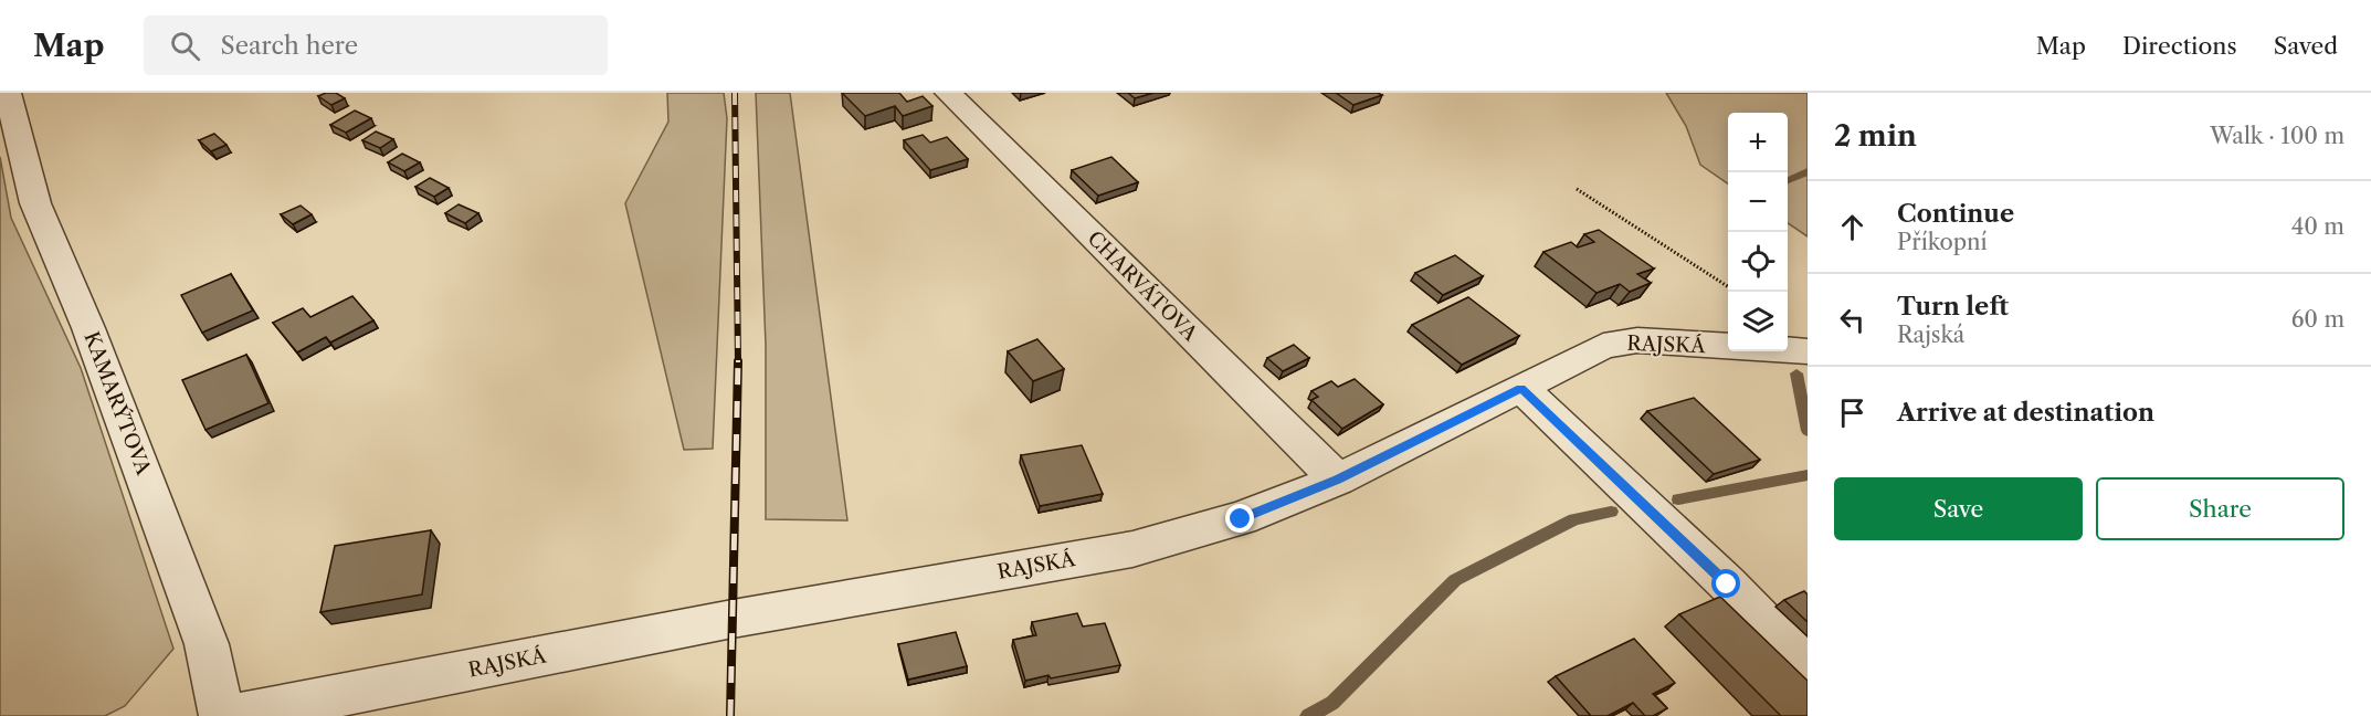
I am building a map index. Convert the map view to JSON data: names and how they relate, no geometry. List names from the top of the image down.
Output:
{
  "streets": {
    "street": ["CHARVÁTOVA", "RAJSKÁ", "KAMARÝTOVA"]
  },
  "crossings": [
    ["CHARVÁTOVA", "RAJSKÁ"]
  ],
  "page": {
    "header": "Map",
    "search": "Search here",
    "nav": ["Map", "Directions", "Saved"],
    "heading": ["2 min", "Walk · 100 m"],
    "map_buttons": ["+", "−"],
    "list": [
      ["Continue", "Příkopní", "40 m"],
      ["Turn left", "Rajská", "60 m"],
      "Arrive at destination"
    ],
    "buttons": ["Save", "Share"]
  }
}
